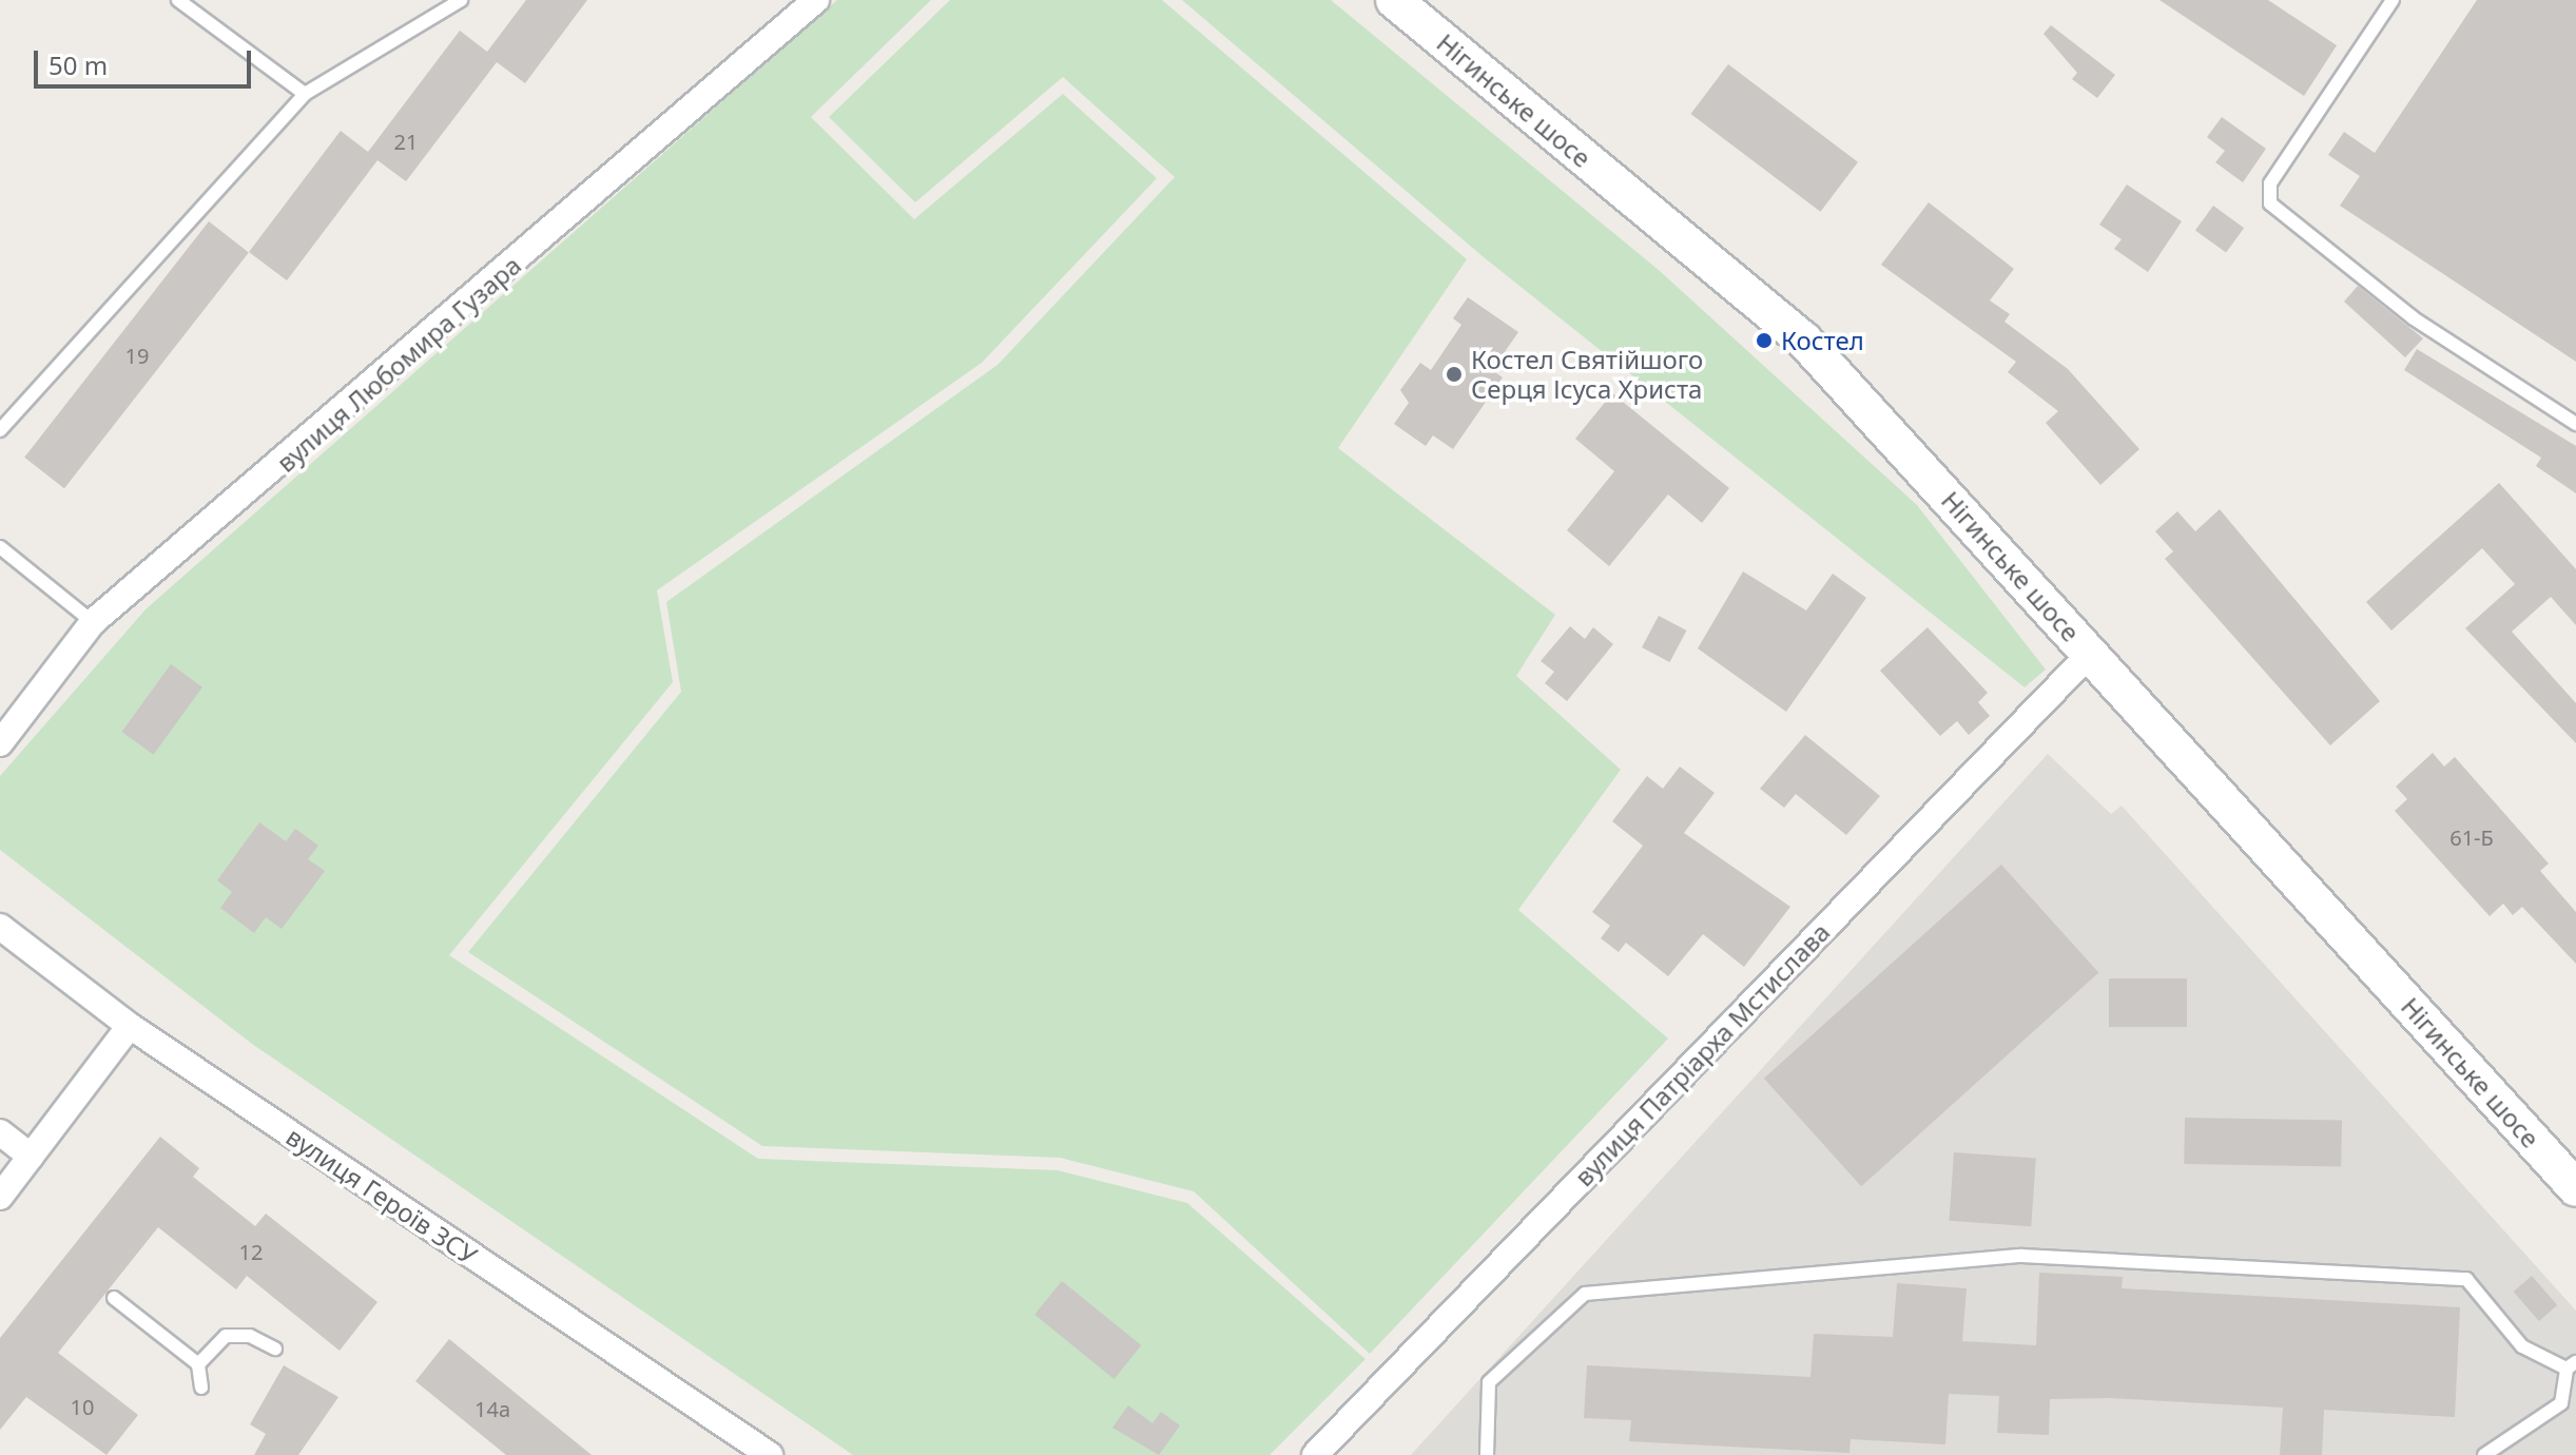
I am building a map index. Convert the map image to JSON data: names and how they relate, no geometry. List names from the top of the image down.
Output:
{
  "streets": {
    "main road": ["Нігинське шосе"],
    "street": ["вулиця Любомира Гузара", "вулиця Патріарха Мстислава", "вулиця Героїв ЗСУ"]
  },
  "crossings": [
    ["Нігинське шосе", "вулиця Патріарха Мстислава"]
  ],
  "places": ["Костел", "Костел Святійшого Серця Ісуса Христа"],
  "house_numbers": [
    "21",
    "19",
    "61-Б",
    "12",
    "10",
    "14а"
  ],
  "scale_bar": "50 m"
}
